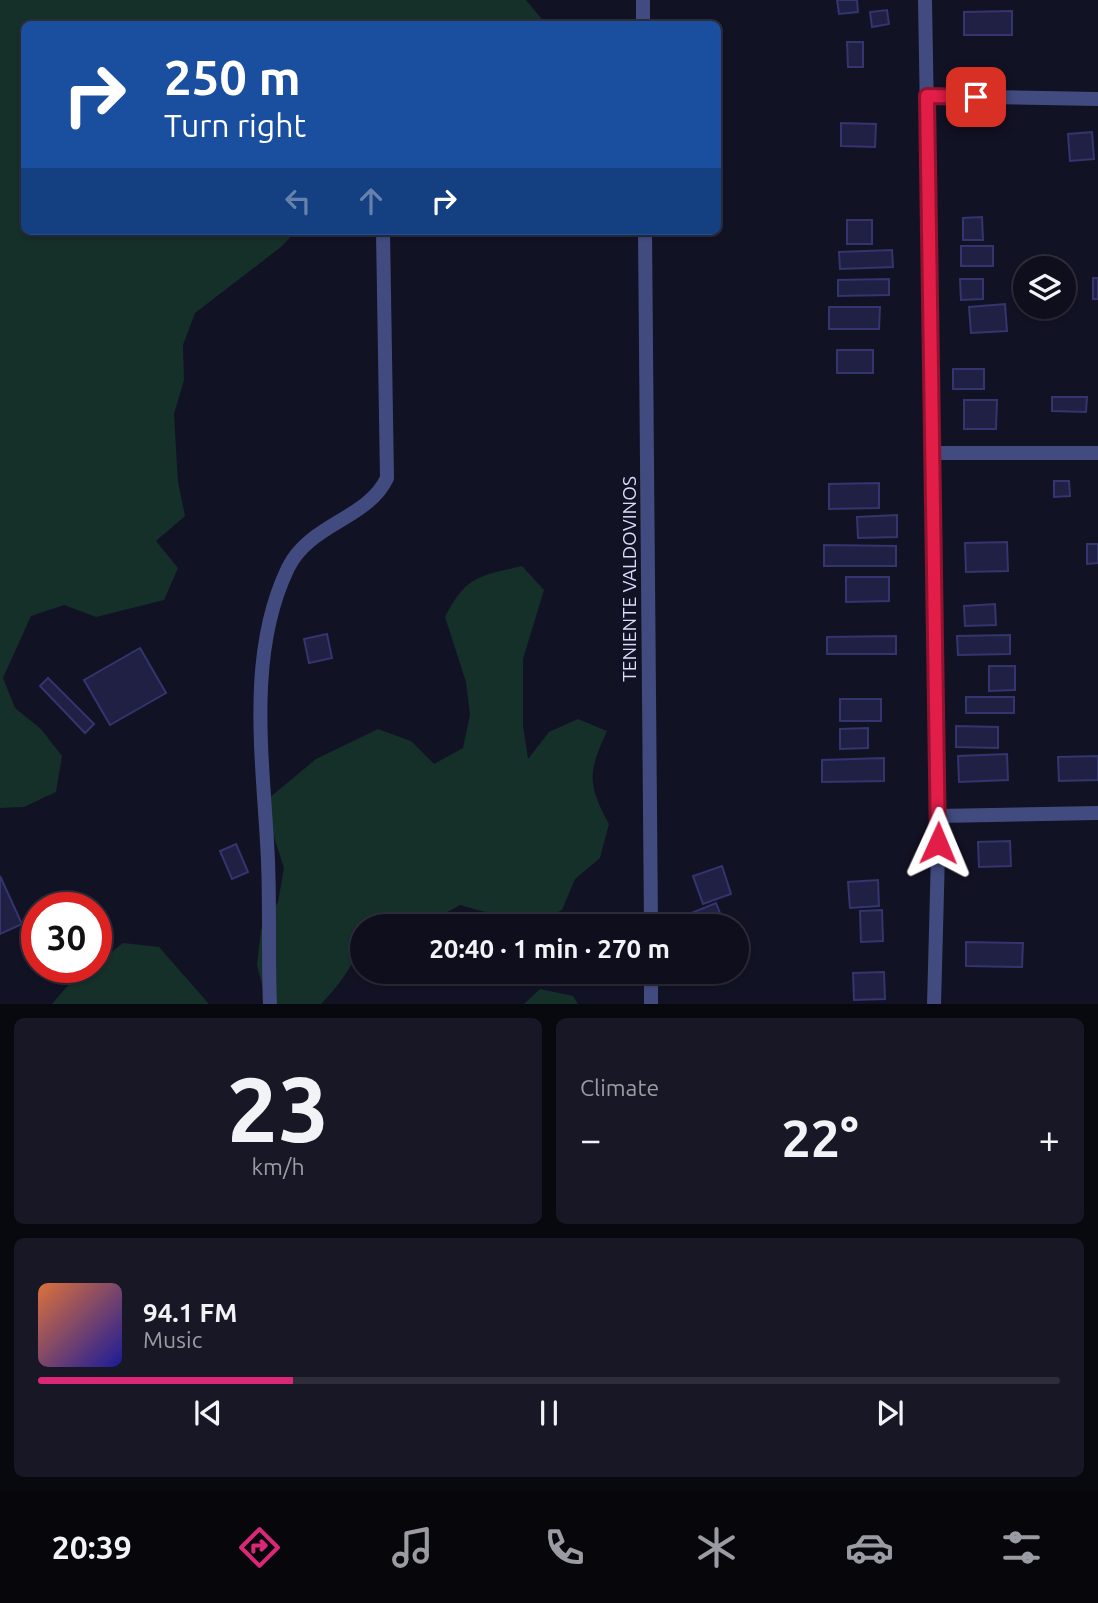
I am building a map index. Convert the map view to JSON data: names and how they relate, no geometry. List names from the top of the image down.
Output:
{
  "streets": {
    "street": ["TENIENTE VALDOVINOS"]
  },
  "page": {
    "turn": ["250 m", "Turn right"],
    "limit": "30",
    "trip": "20:40 · 1 min · 270 m",
    "tile": [
      ["23", "km/h"],
      "Climate"
    ],
    "heat": ["−", "22°", "+"],
    "song": ["94.1 FM", "Music"],
    "tabs": "20:39"
  }
}
